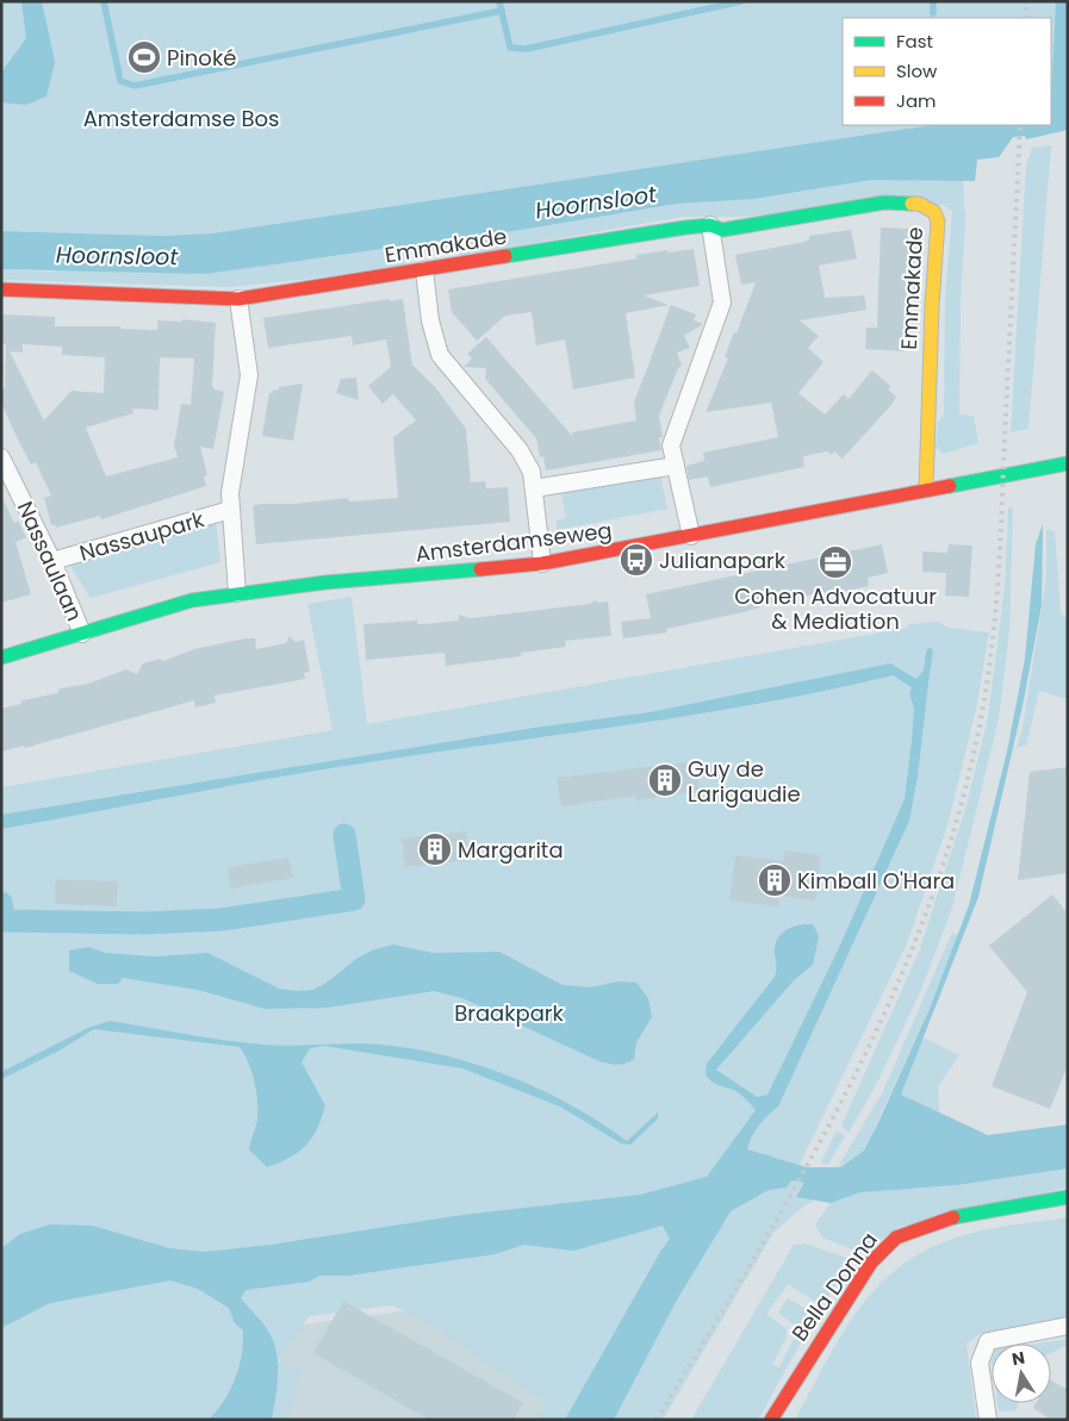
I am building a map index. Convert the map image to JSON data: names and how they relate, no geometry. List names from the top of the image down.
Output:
{
  "streets": {
    "street": [
      "Emmakade",
      "Nassaupark",
      "Amsterdamseweg",
      "Nassaulaan",
      "Bella Donna"
    ]
  },
  "crossings": [
    ["Emmakade", "Amsterdamseweg"],
    ["Nassaupark", "Nassaulaan"],
    ["Amsterdamseweg", "Nassaulaan"]
  ],
  "water": ["Hoornsloot"],
  "parks": ["Amsterdamse Bos", "Braakpark"],
  "places": {
    "sports": ["Pinoké"],
    "bus stop": ["Julianapark"],
    "office": ["Cohen Advocatuur & Mediation"],
    "building": ["Guy de Larigaudie", "Margarita", "Kimball O'Hara"]
  },
  "legend": ["Fast", "Slow", "Jam"],
  "north": "top"
}
